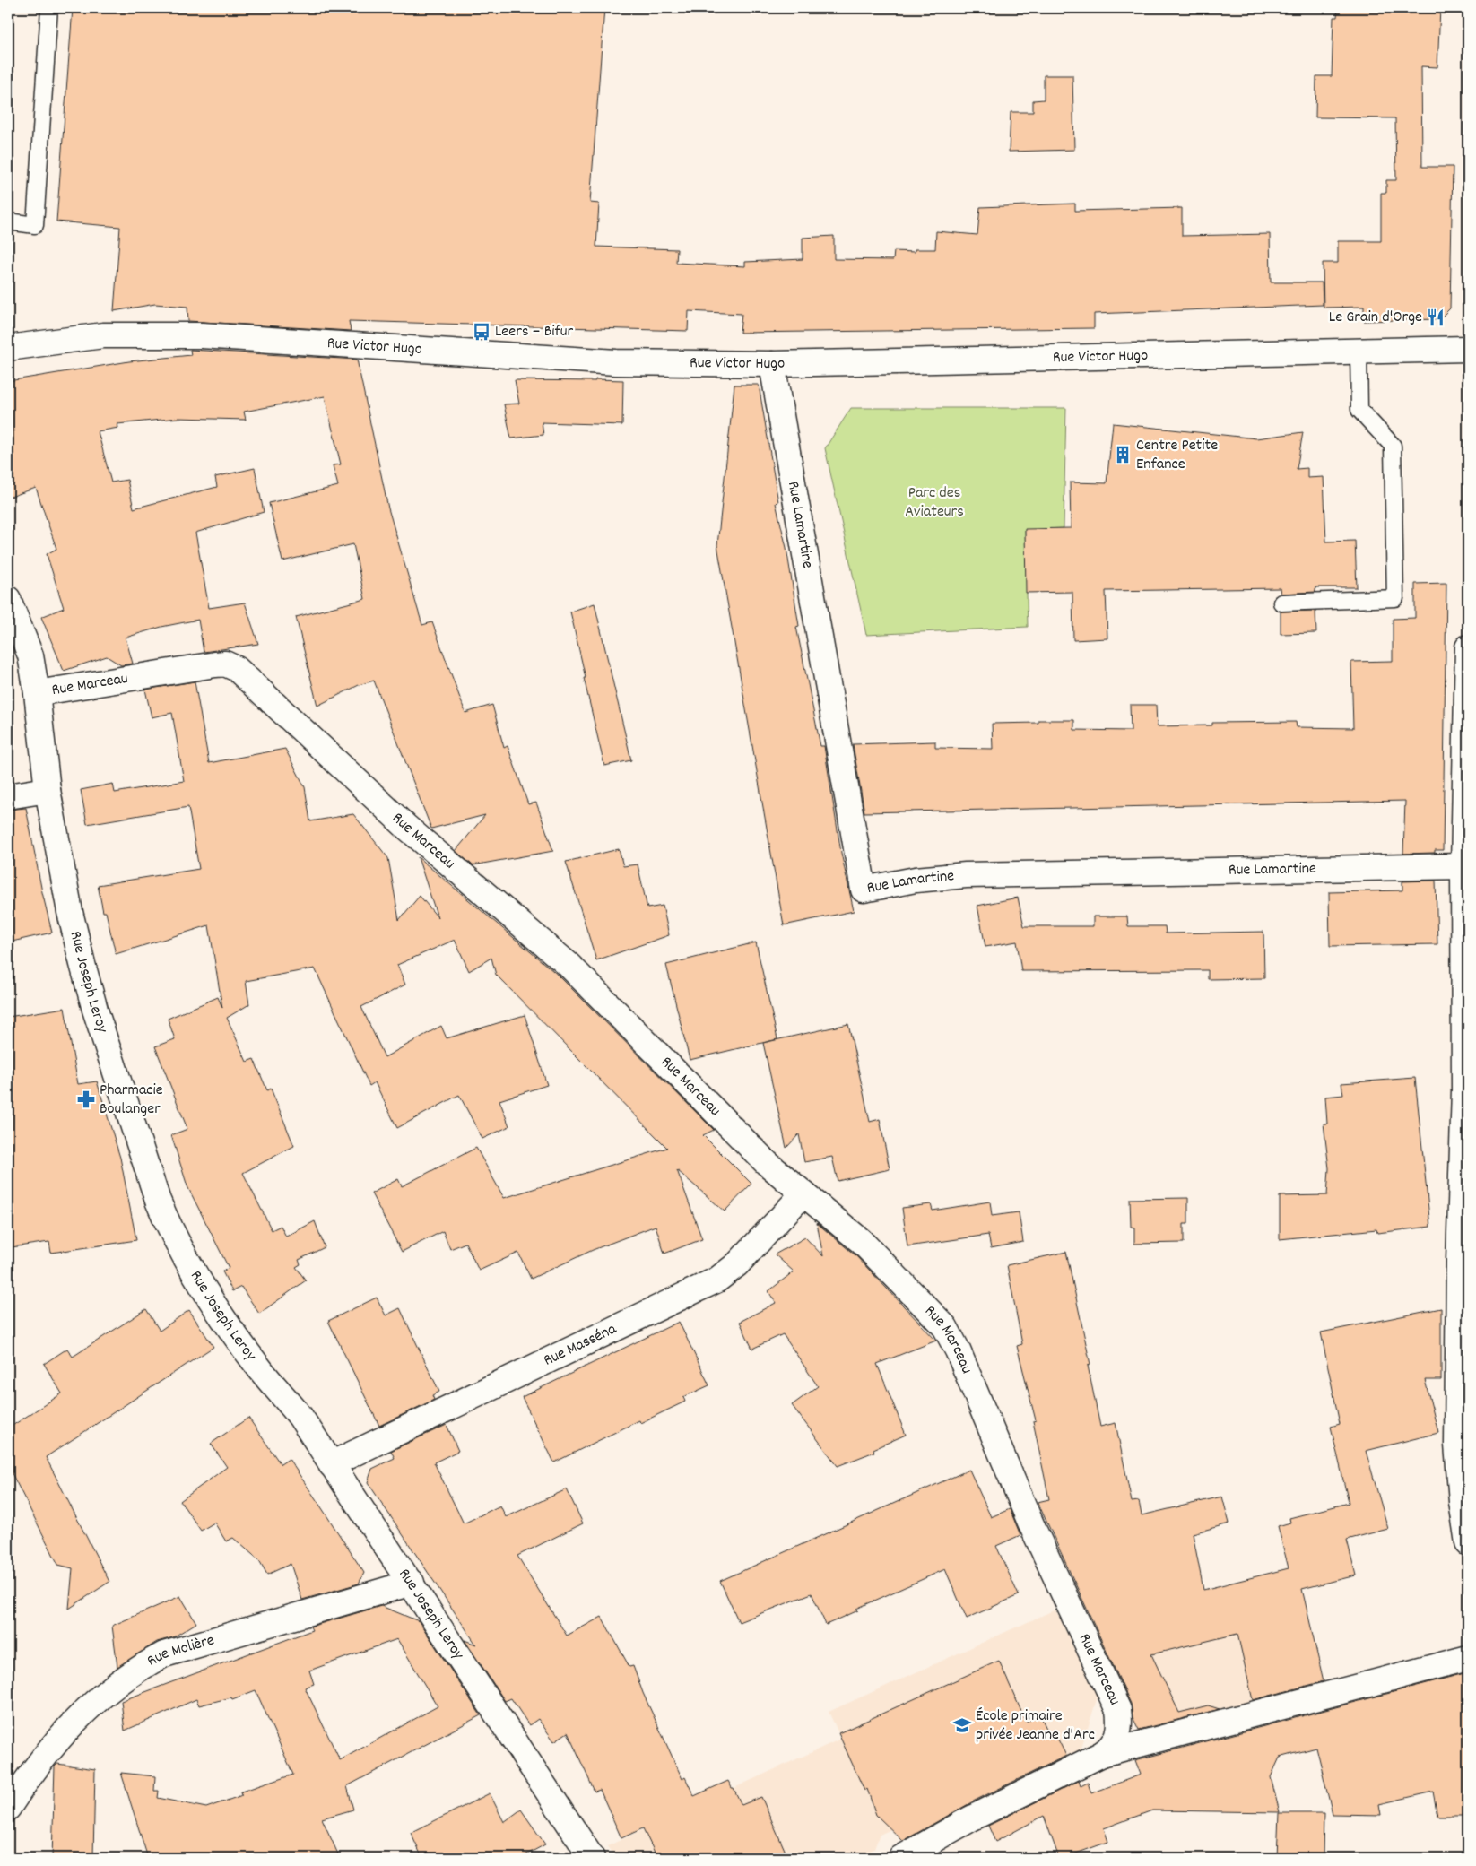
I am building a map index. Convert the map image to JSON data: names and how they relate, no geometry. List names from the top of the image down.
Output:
{
  "streets": {
    "street": [
      "Rue Victor Hugo",
      "Rue Lamartine",
      "Rue Marceau",
      "Rue Joseph Leroy",
      "Rue Masséna",
      "Rue Molière"
    ]
  },
  "crossings": [
    ["Rue Victor Hugo", "Rue Lamartine"],
    ["Rue Marceau", "Rue Joseph Leroy"],
    ["Rue Marceau", "Rue Masséna"],
    ["Rue Joseph Leroy", "Rue Masséna"],
    ["Rue Joseph Leroy", "Rue Molière"]
  ],
  "parks": ["Parc des Aviateurs"],
  "places": {
    "restaurant": ["Le Grain d'Orge"],
    "bus stop": ["Leers – Bifur"],
    "building": ["Centre Petite Enfance"],
    "pharmacy": ["Pharmacie Boulanger"],
    "school or university": ["École primaire privée Jeanne d'Arc"]
  }
}
